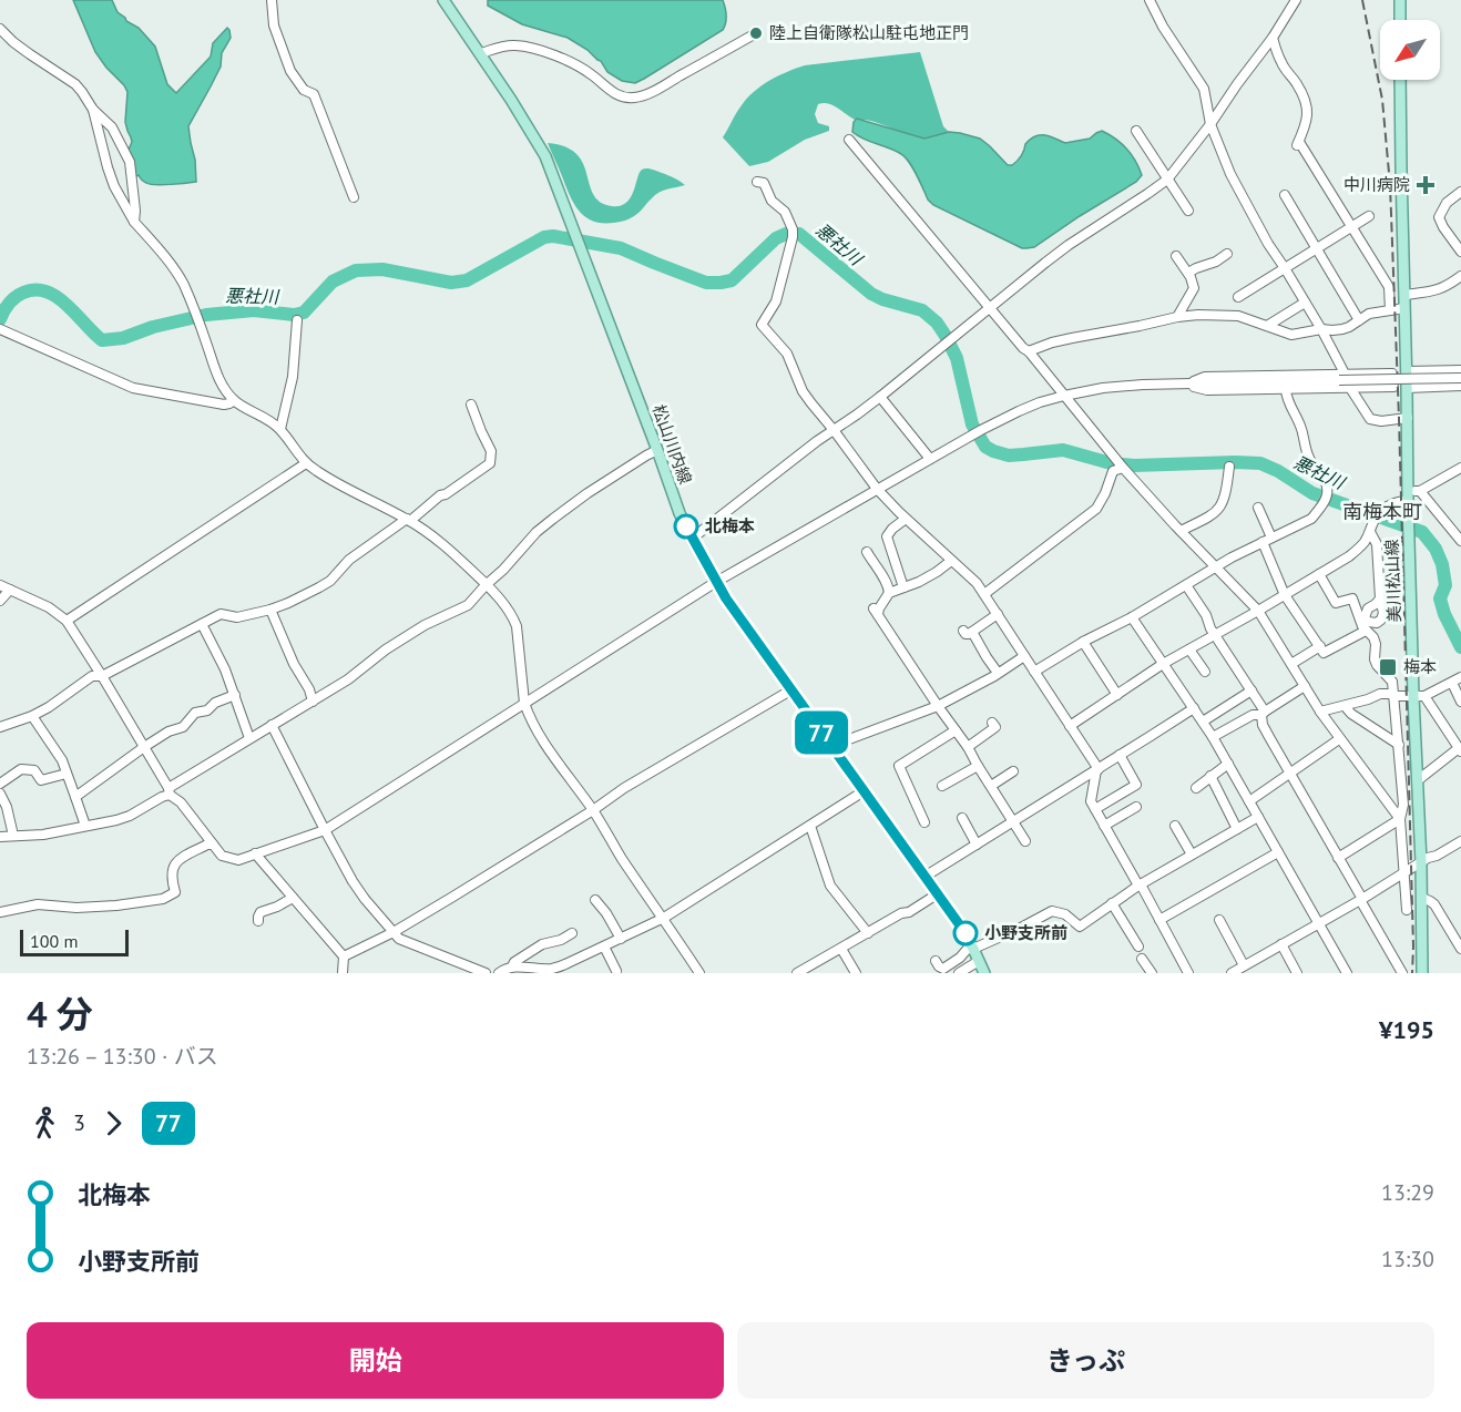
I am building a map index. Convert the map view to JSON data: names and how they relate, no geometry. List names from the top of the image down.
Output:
{
  "streets": {
    "main road": ["松山川内線", "美川松山線"]
  },
  "districts": ["南梅本町"],
  "water": ["悪社川"],
  "places": {
    "other": ["陸上自衛隊松山駐屯地正門", "北梅本", "小野支所前"],
    "health": ["中川病院"],
    "transit": ["梅本"]
  },
  "lines": ["bus line 77"],
  "scale_bar": "100 m",
  "north": "bottom left",
  "page": {
    "on_map": "77",
    "scale": "100 m",
    "heading": ["4 分", "13:26 – 13:30 · バス", "¥195"],
    "legs": ["3", "77"],
    "list": [
      {
        "name": "北梅本",
        "value": "13:29"
      },
      {
        "name": "小野支所前",
        "value": "13:30"
      }
    ],
    "buttons": ["開始", "きっぷ"]
  }
}
